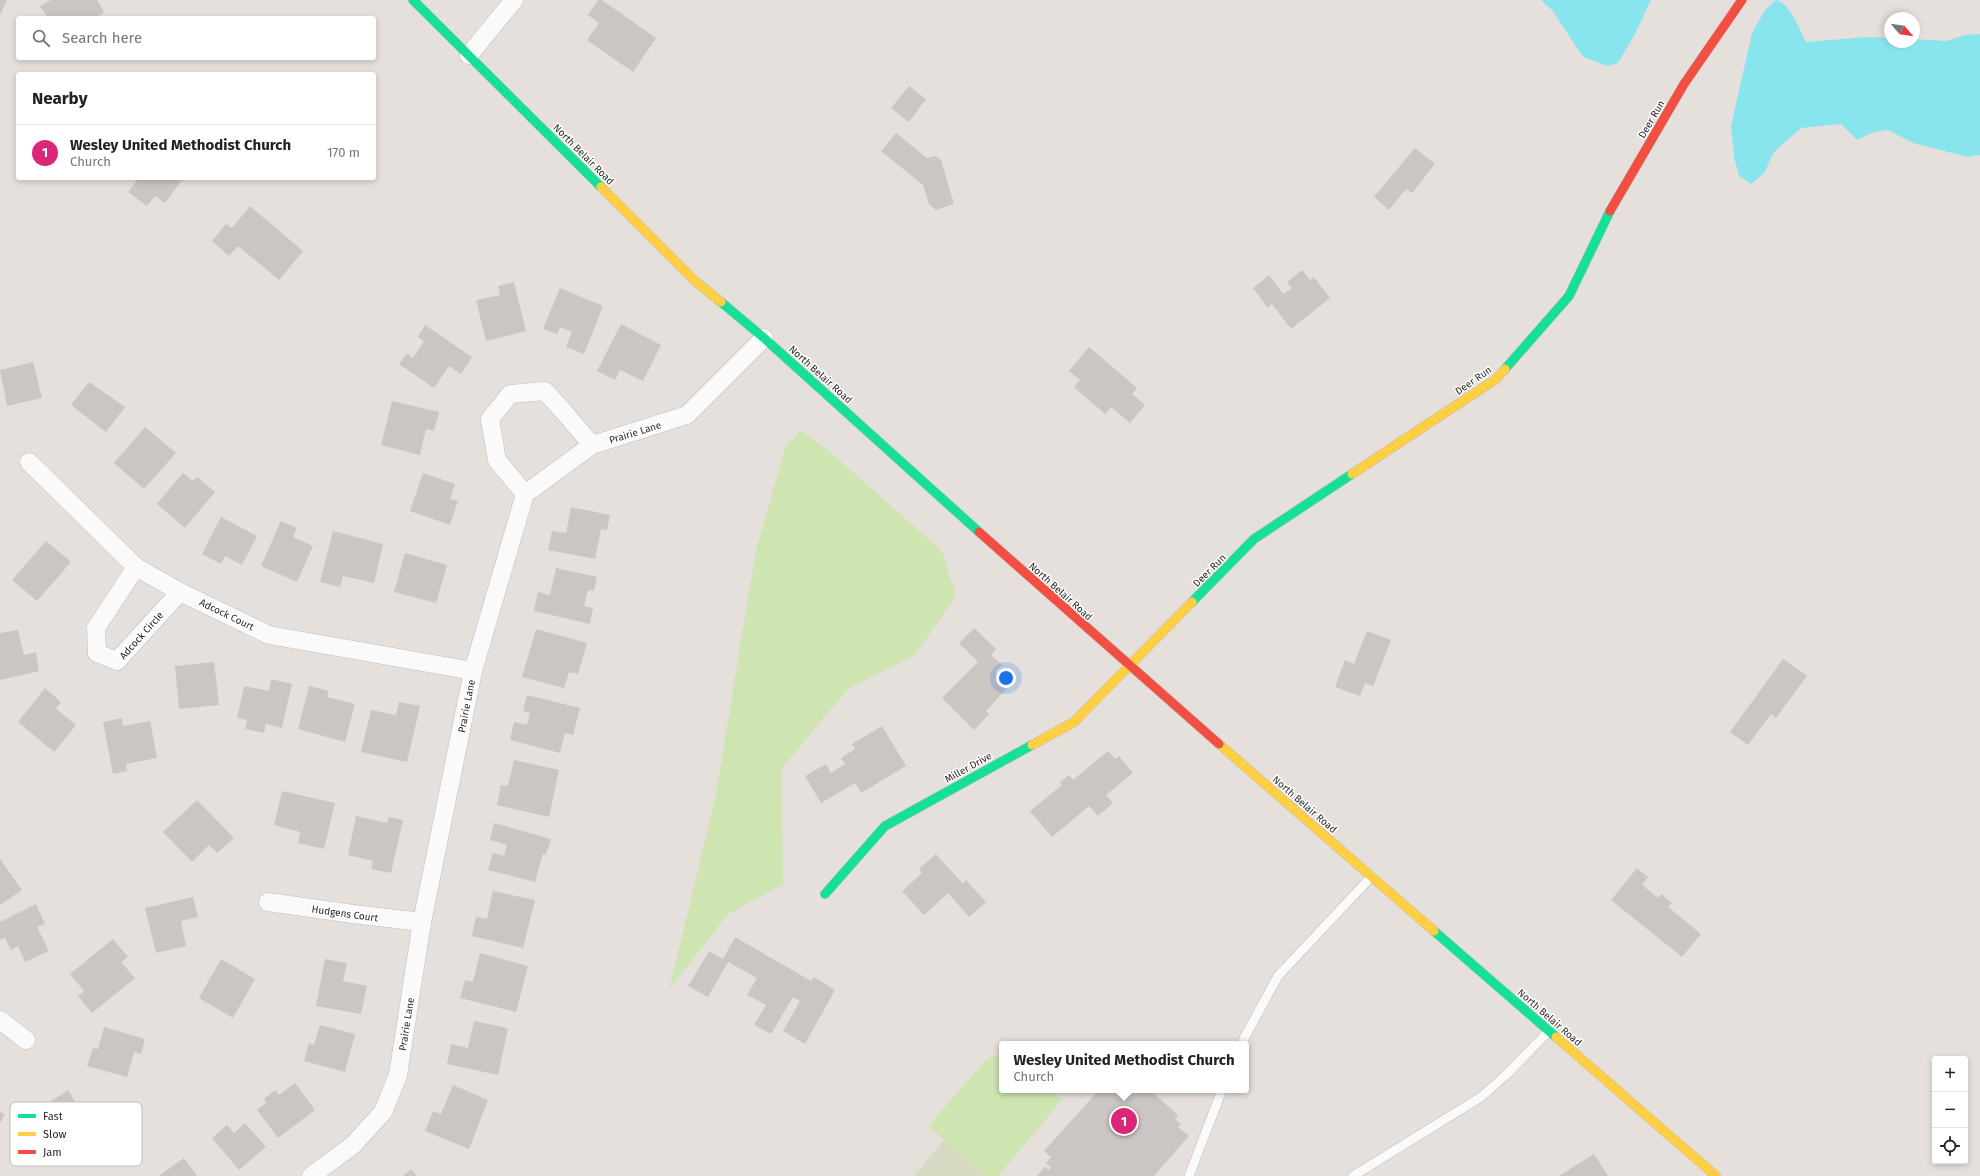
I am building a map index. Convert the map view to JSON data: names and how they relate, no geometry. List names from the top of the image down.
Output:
{
  "streets": {
    "street": [
      "Deer Run",
      "North Belair Road",
      "Prairie Lane",
      "Adcock Court",
      "Adcock Circle",
      "Miller Drive",
      "Hudgens Court"
    ]
  },
  "crossings": [
    ["Deer Run", "North Belair Road"],
    ["Deer Run", "Miller Drive"],
    ["North Belair Road", "Prairie Lane"],
    ["North Belair Road", "Miller Drive"],
    ["Prairie Lane", "Adcock Court"],
    ["Prairie Lane", "Hudgens Court"],
    ["Adcock Court", "Adcock Circle"]
  ],
  "legend": ["Fast", "Slow", "Jam"],
  "north": "bottom right",
  "page": {
    "search": "Search here",
    "heading": "Nearby",
    "list": [
      {
        "mark": "1",
        "name": "Wesley United Methodist Church",
        "note": "Church",
        "value": "170 m"
      }
    ],
    "popup": ["Wesley United Methodist Church", "Church"],
    "map_buttons": ["+", "−"],
    "pins": "1"
  }
}
